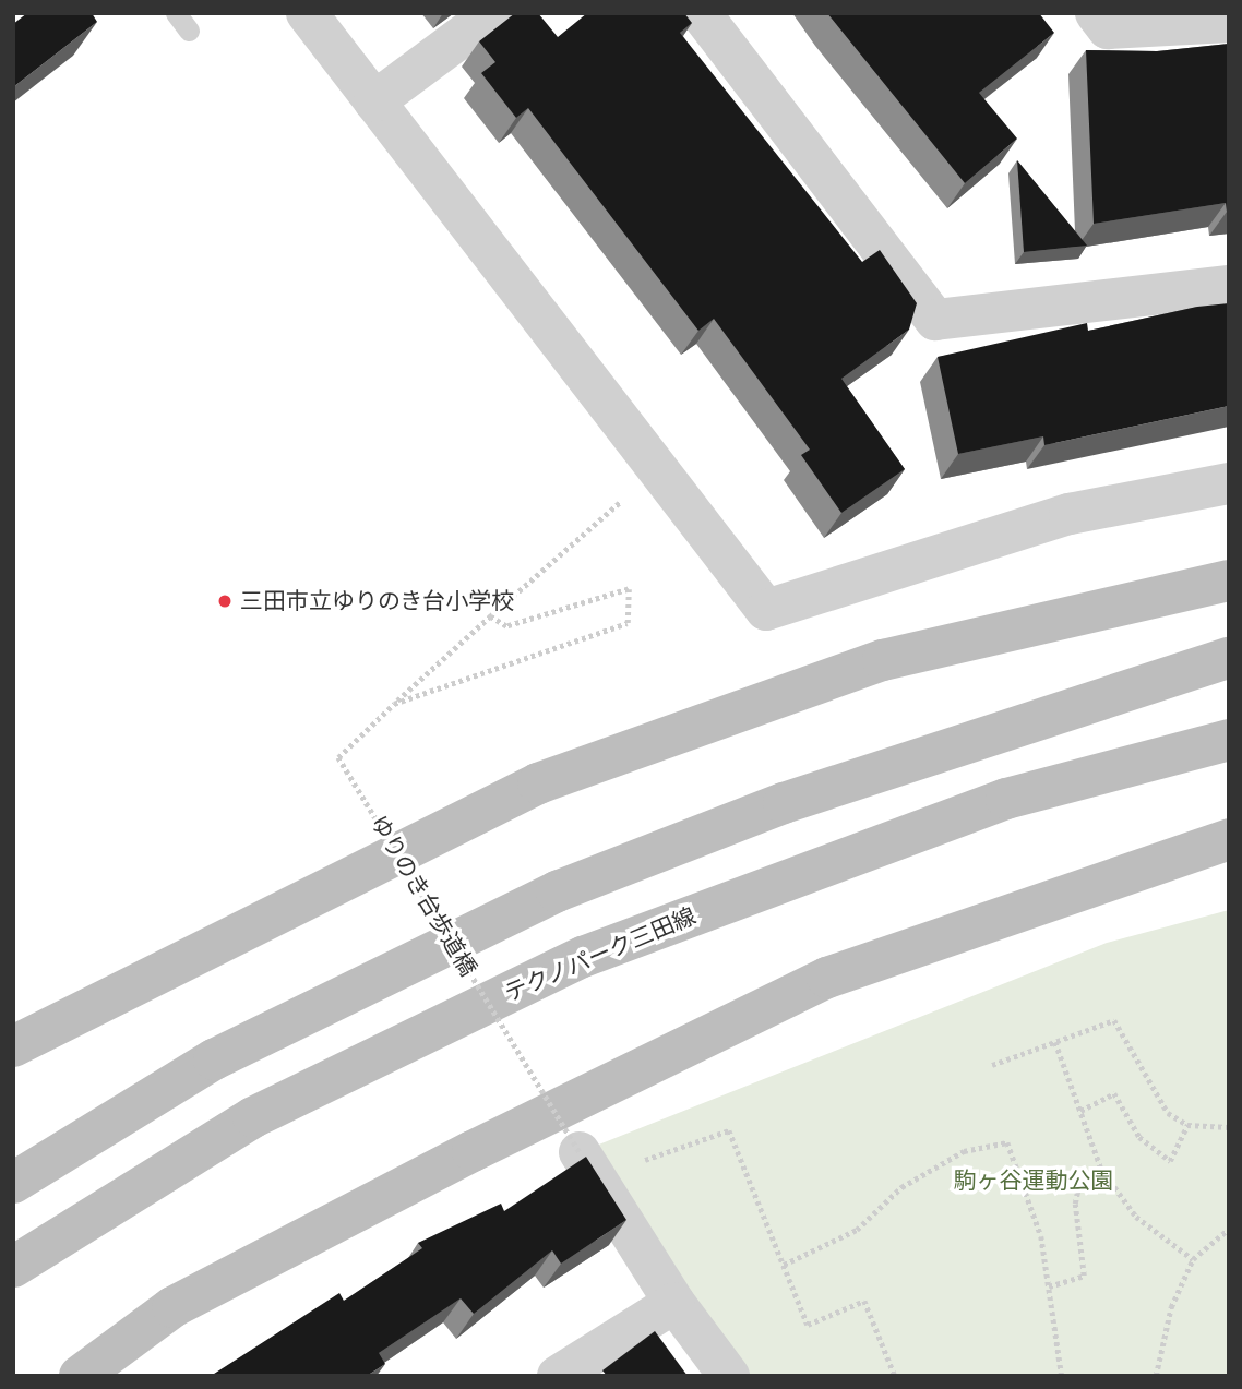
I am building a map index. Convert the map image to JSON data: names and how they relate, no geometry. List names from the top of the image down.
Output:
{
  "streets": {
    "main road": ["テクノパーク三田線"],
    "path": ["ゆりのき台歩道橋"]
  },
  "parks": ["駒ヶ谷運動公園"],
  "places": ["三田市立ゆりのき台小学校"]
}
